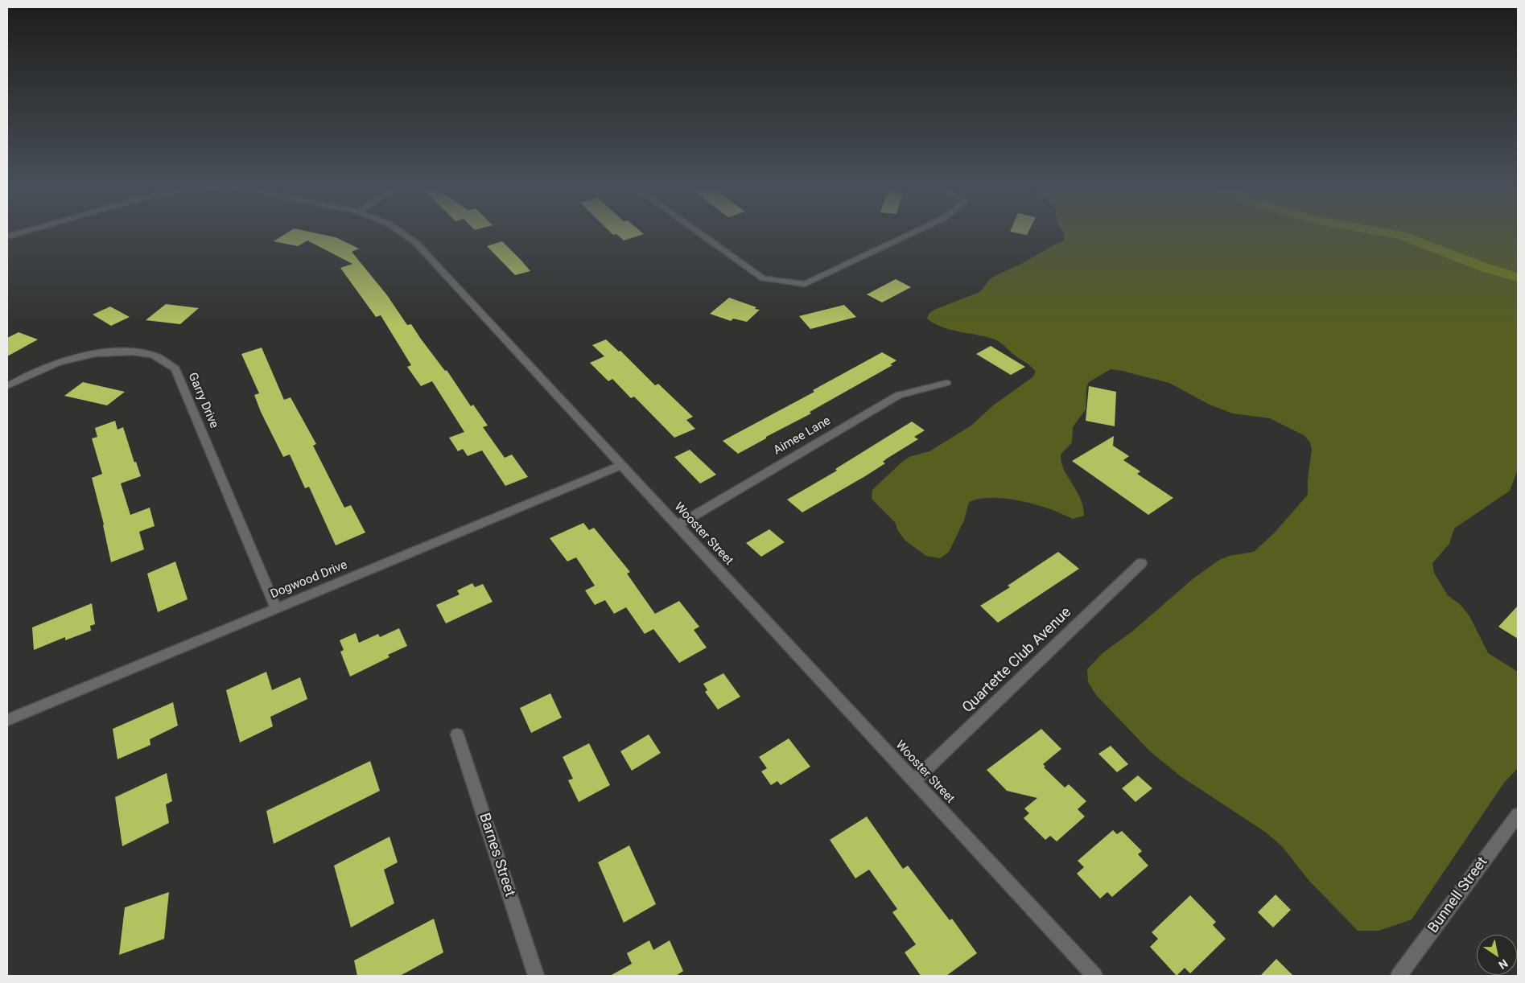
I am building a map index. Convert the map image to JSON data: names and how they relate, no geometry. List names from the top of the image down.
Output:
{
  "streets": {
    "street": [
      "Garry Drive",
      "Aimee Lane",
      "Wooster Street",
      "Dogwood Drive",
      "Quartette Club Avenue",
      "Barnes Street",
      "Bunnell Street"
    ]
  },
  "crossings": [
    ["Garry Drive", "Dogwood Drive"],
    ["Aimee Lane", "Wooster Street"],
    ["Wooster Street", "Dogwood Drive"],
    ["Wooster Street", "Quartette Club Avenue"]
  ],
  "north": "bottom right"
}
